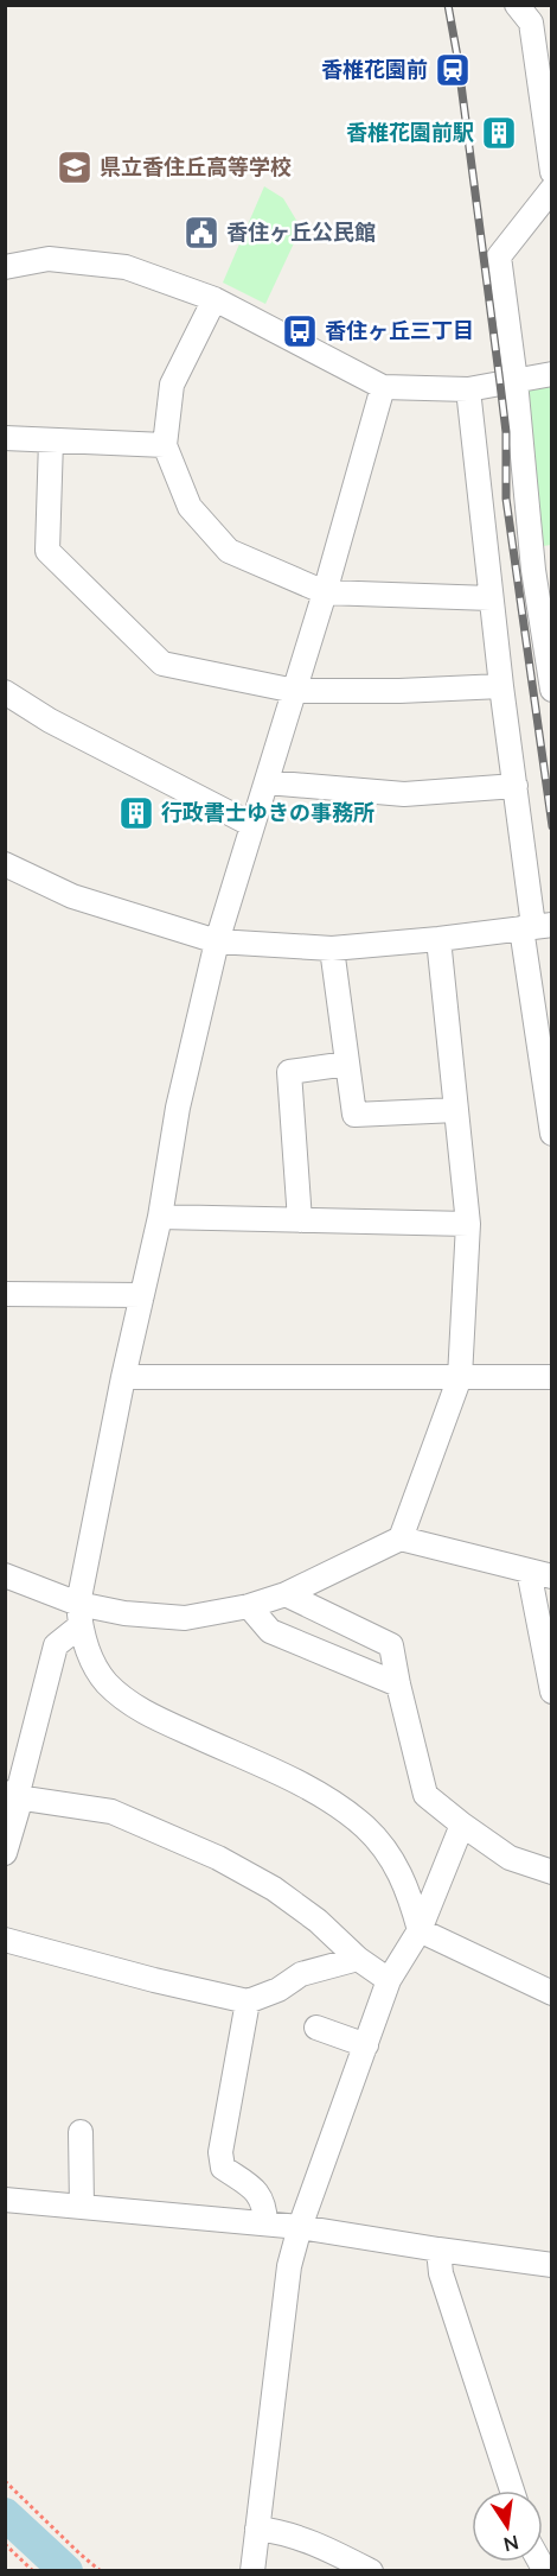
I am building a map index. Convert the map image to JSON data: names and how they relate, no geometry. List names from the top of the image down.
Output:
{
  "places": {
    "station": ["香椎花園前"],
    "building": ["香椎花園前駅", "行政書士ゆきの事務所"],
    "school or university": ["県立香住丘高等学校"],
    "public building": ["香住ヶ丘公民館"],
    "bus stop": ["香住ヶ丘三丁目"]
  },
  "north": "bottom"
}
